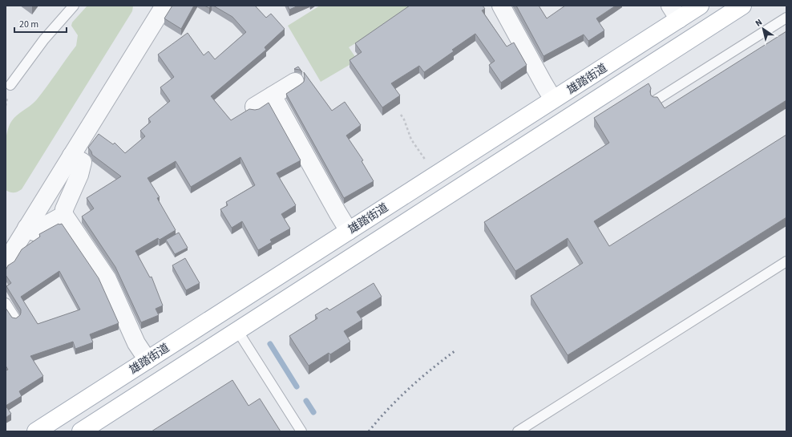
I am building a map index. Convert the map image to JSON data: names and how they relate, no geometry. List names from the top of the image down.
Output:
{
  "streets": {
    "main road": ["雄踏街道"]
  },
  "scale_bar": "20 m",
  "north": "top left"
}
